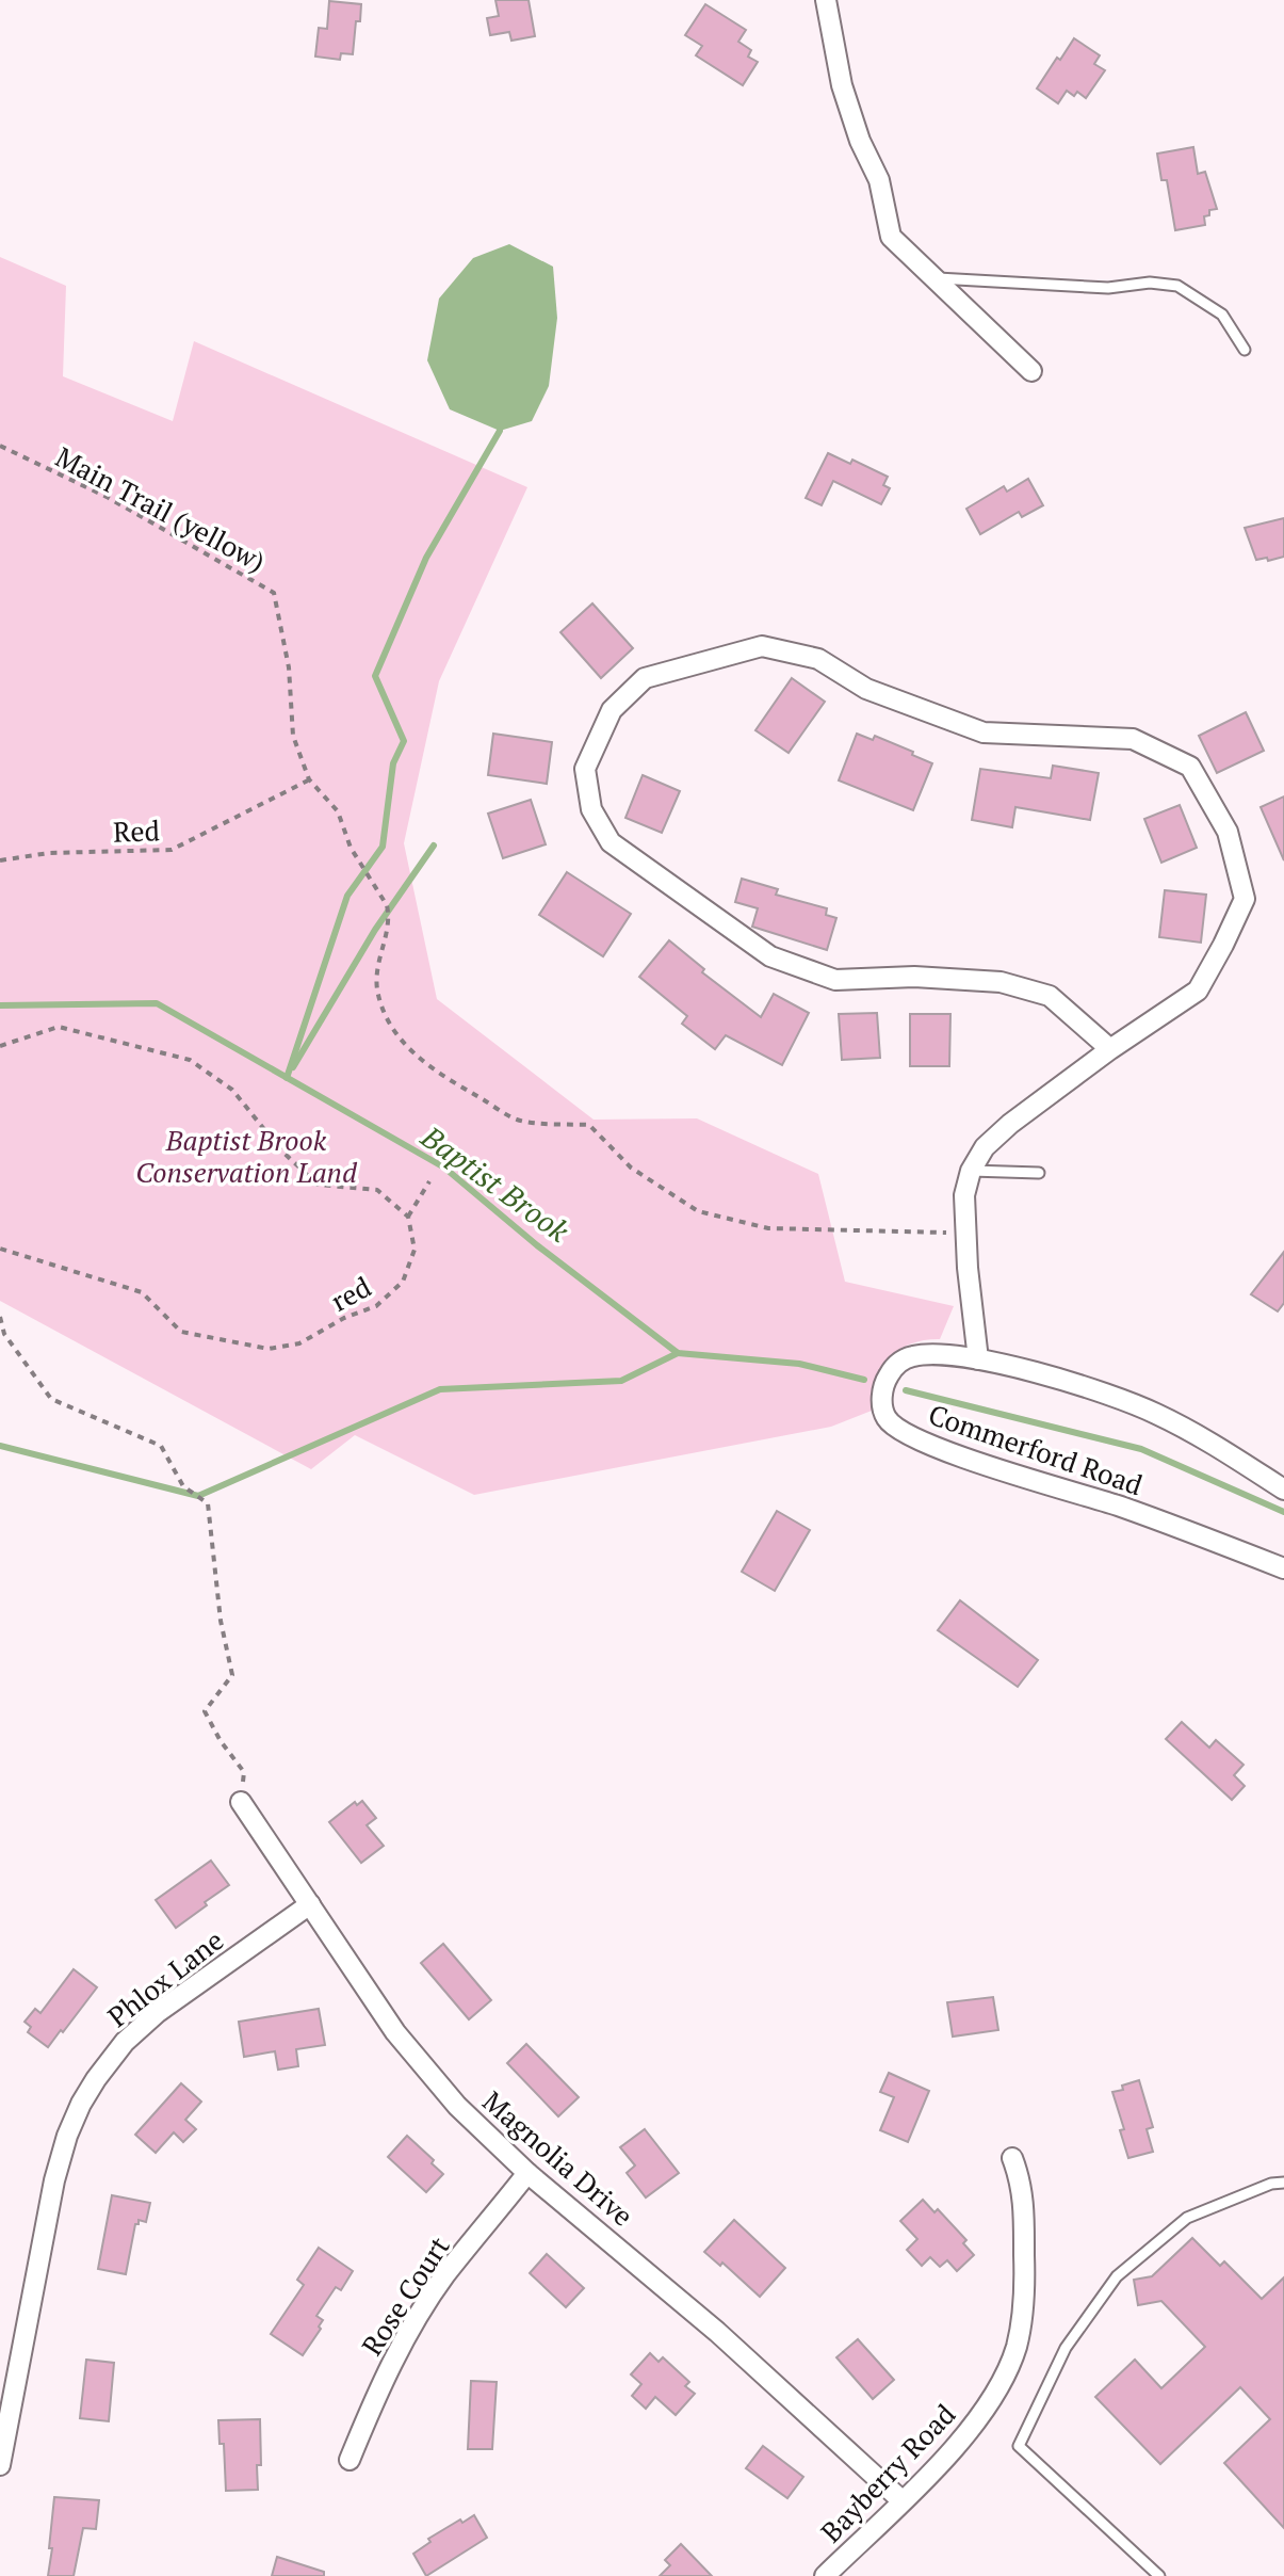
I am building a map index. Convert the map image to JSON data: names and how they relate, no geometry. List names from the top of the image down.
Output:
{
  "streets": {
    "street": [
      "Commerford Road",
      "Phlox Lane",
      "Magnolia Drive",
      "Rose Court",
      "Bayberry Road"
    ],
    "path": ["Main Trail (yellow)", "Red", "red"]
  },
  "crossings": [
    ["Main Trail (yellow)", "Red"],
    ["Phlox Lane", "Magnolia Drive"],
    ["Magnolia Drive", "Rose Court"],
    ["Magnolia Drive", "Bayberry Road"]
  ],
  "water": ["Baptist Brook"],
  "parks": ["Baptist Brook Conservation Land"]
}
